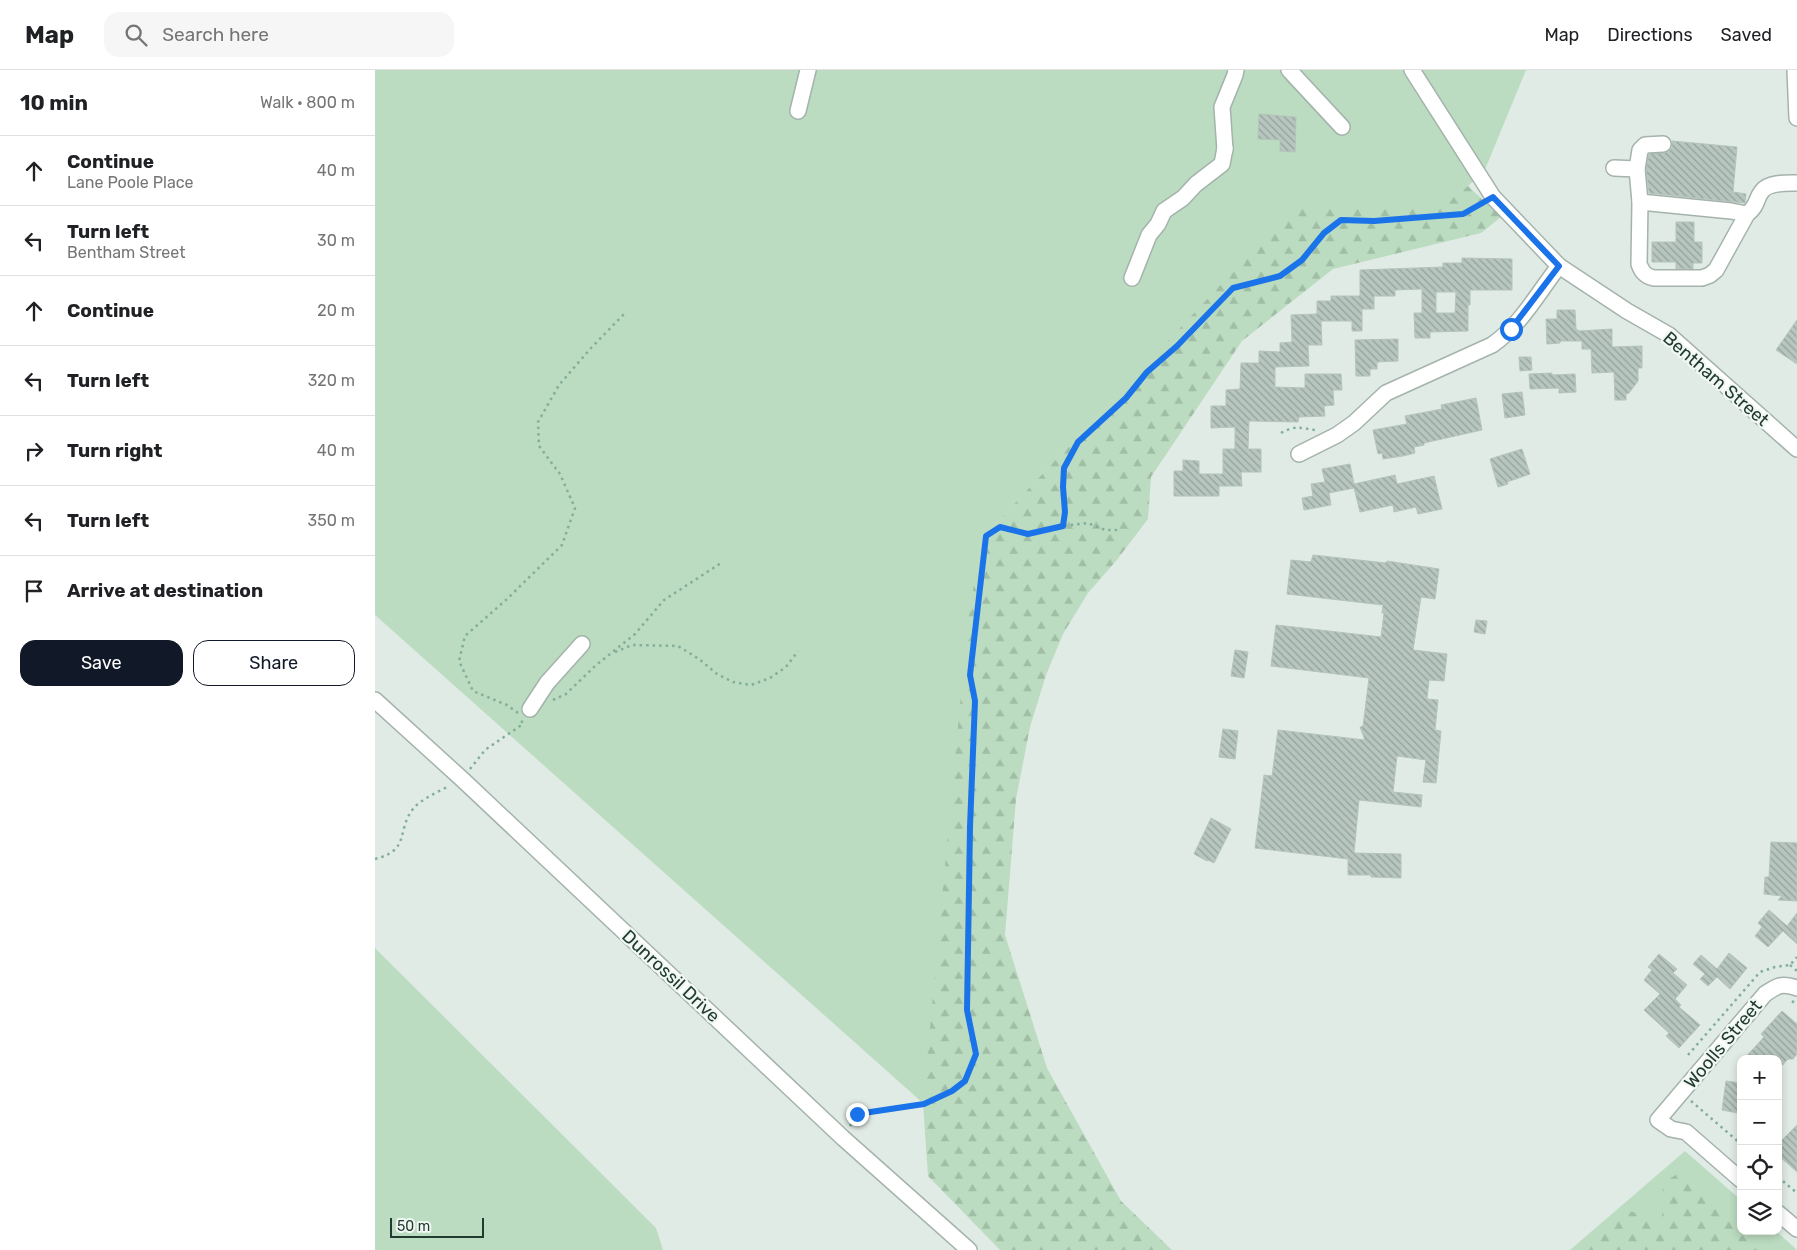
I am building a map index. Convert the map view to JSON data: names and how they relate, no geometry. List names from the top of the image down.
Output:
{
  "streets": {
    "street": ["Bentham Street", "Dunrossil Drive", "Woolls Street"]
  },
  "scale_bar": "50 m",
  "page": {
    "header": "Map",
    "search": "Search here",
    "nav": ["Map", "Directions", "Saved"],
    "heading": ["10 min", "Walk · 800 m"],
    "list": [
      ["Continue", "Lane Poole Place", "40 m"],
      ["Turn left", "Bentham Street", "30 m"],
      ["Continue", "20 m"],
      ["Turn left", "320 m"],
      ["Turn right", "40 m"],
      ["Turn left", "350 m"],
      "Arrive at destination"
    ],
    "buttons": ["Save", "Share"],
    "map_buttons": ["+", "−"],
    "scale": "50 m"
  }
}
